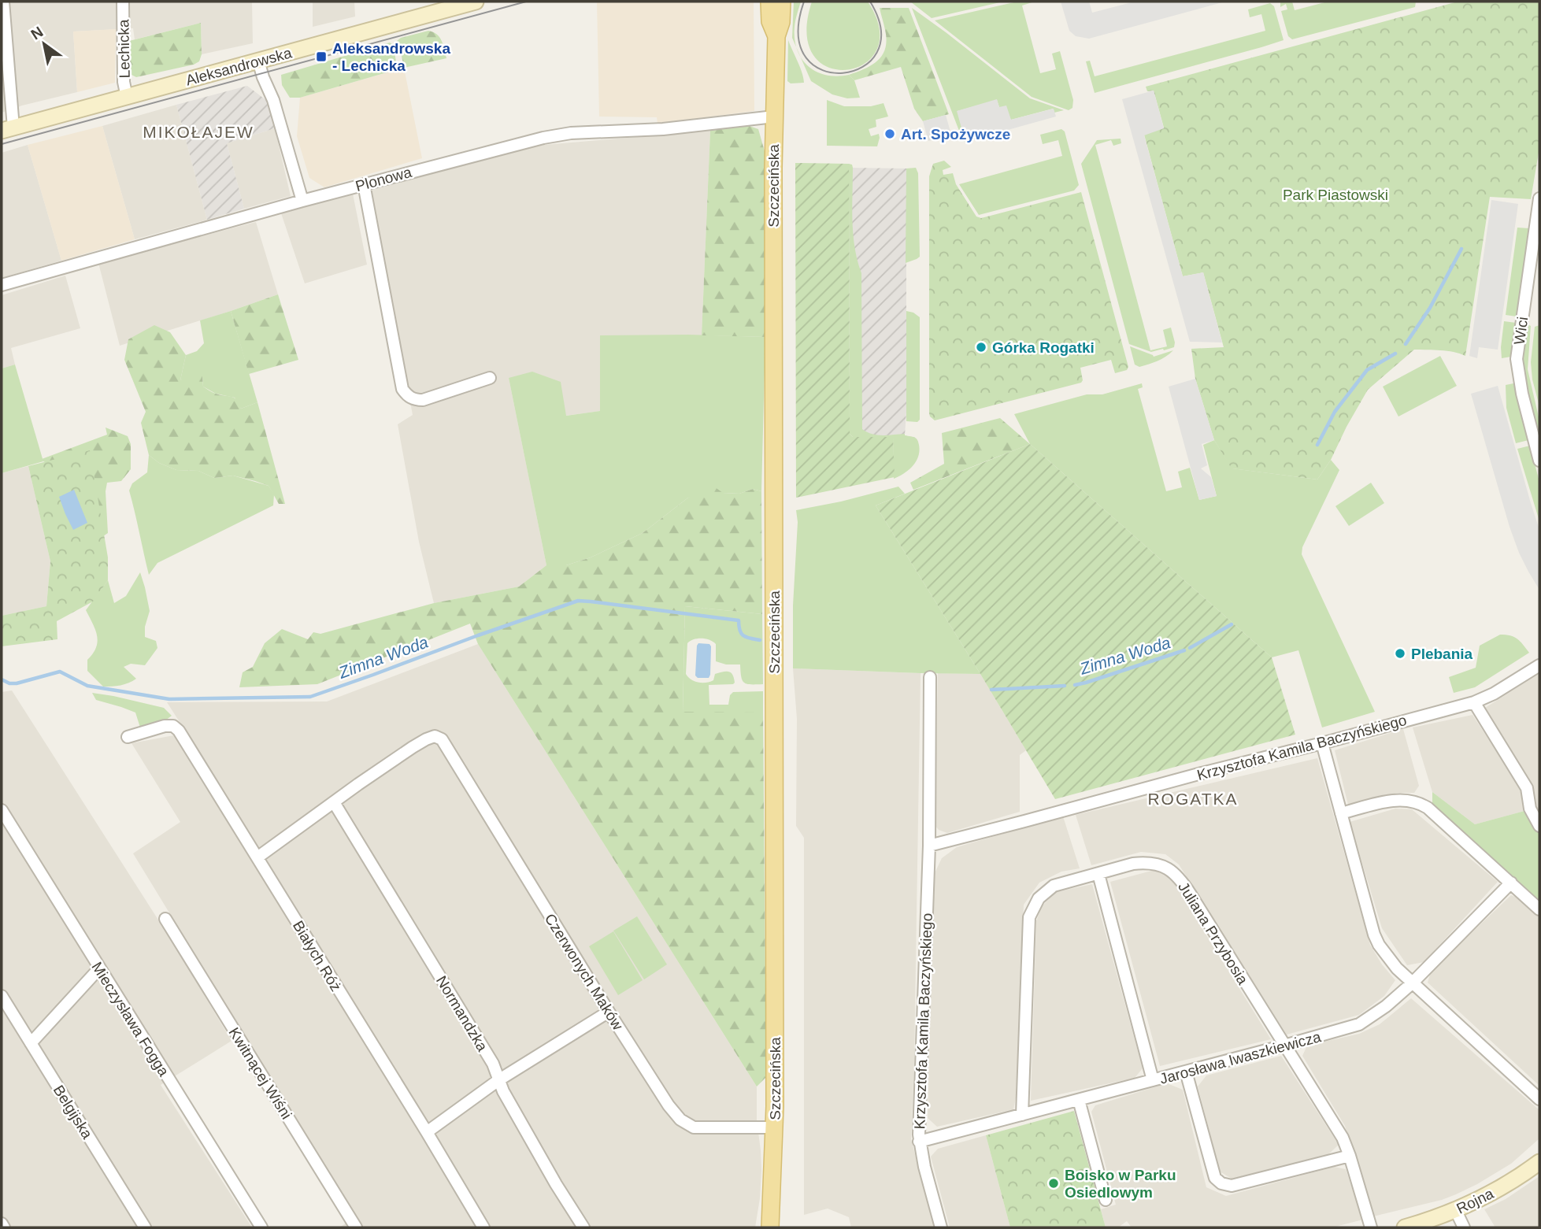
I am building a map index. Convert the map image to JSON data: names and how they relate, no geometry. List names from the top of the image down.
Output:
{
  "streets": {
    "main road": ["Aleksandrowska", "Szczecińska", "Rojna"],
    "street": [
      "Lechicka",
      "Plonowa",
      "Wici",
      "Krzysztofa Kamila Baczyńskiego",
      "Juliana Przybosia",
      "Białych Róż",
      "Czerwonych Maków",
      "Normandzka",
      "Mieczysława Fogga",
      "Jarosława Iwaszkiewicza",
      "Kwitnącej Wiśni",
      "Belgijska"
    ]
  },
  "crossings": [
    ["Lechicka", "Aleksandrowska"],
    ["Plonowa", "Szczecińska"],
    ["Szczecińska", "Czerwonych Maków"],
    ["Krzysztofa Kamila Baczyńskiego", "Jarosława Iwaszkiewicza"],
    ["Juliana Przybosia", "Jarosława Iwaszkiewicza"],
    ["Czerwonych Maków", "Normandzka"]
  ],
  "districts": ["MIKOŁAJEW", "ROGATKA"],
  "water": ["Zimna Woda"],
  "parks": ["Park Piastowski"],
  "places": {
    "transit": ["Aleksandrowska - Lechicka"],
    "other": [
      "Art. Spożywcze",
      "Górka Rogatki",
      "Plebania",
      "Boisko w Parku Osiedlowym"
    ]
  },
  "north": "top left"
}
